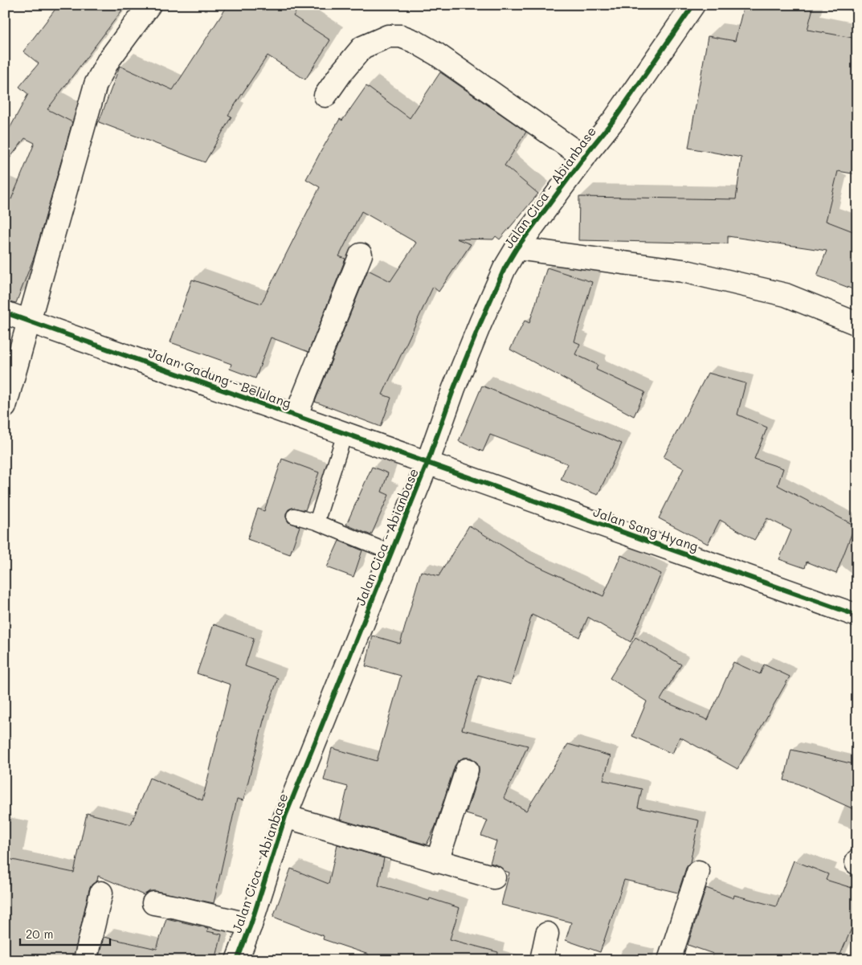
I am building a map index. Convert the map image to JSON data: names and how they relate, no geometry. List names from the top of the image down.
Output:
{
  "streets": {
    "street": ["Jalan Cica - Abianbase", "Jalan Gadung - Belulang", "Jalan Sang Hyang"]
  },
  "crossings": [
    ["Jalan Cica - Abianbase", "Jalan Gadung - Belulang"],
    ["Jalan Cica - Abianbase", "Jalan Sang Hyang"],
    ["Jalan Gadung - Belulang", "Jalan Sang Hyang"]
  ],
  "scale_bar": "20 m"
}
